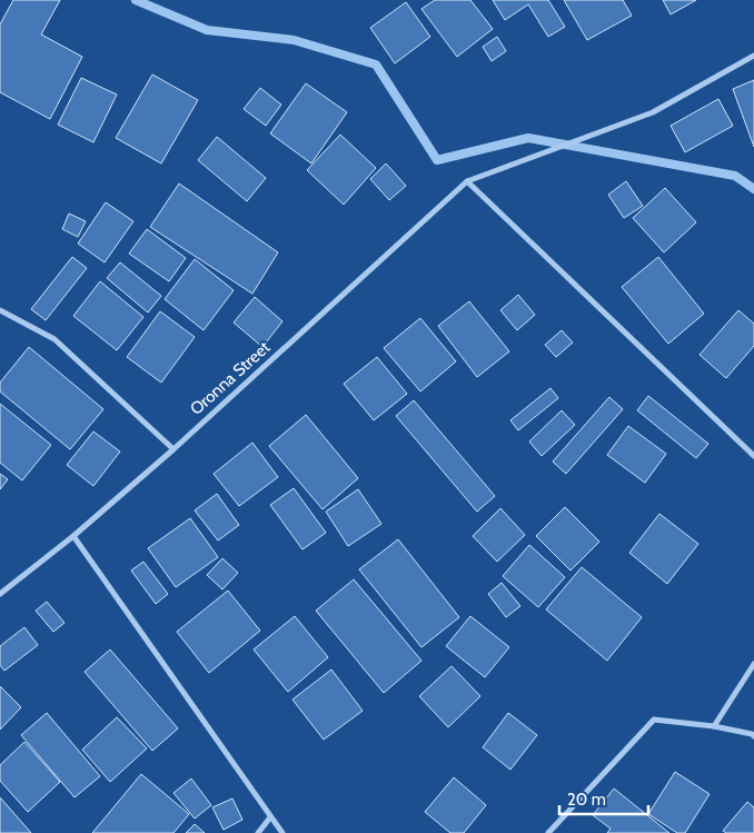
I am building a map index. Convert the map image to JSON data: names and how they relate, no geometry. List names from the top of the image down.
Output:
{
  "streets": {
    "street": ["Oronna Street"]
  },
  "scale_bar": "20 m"
}
